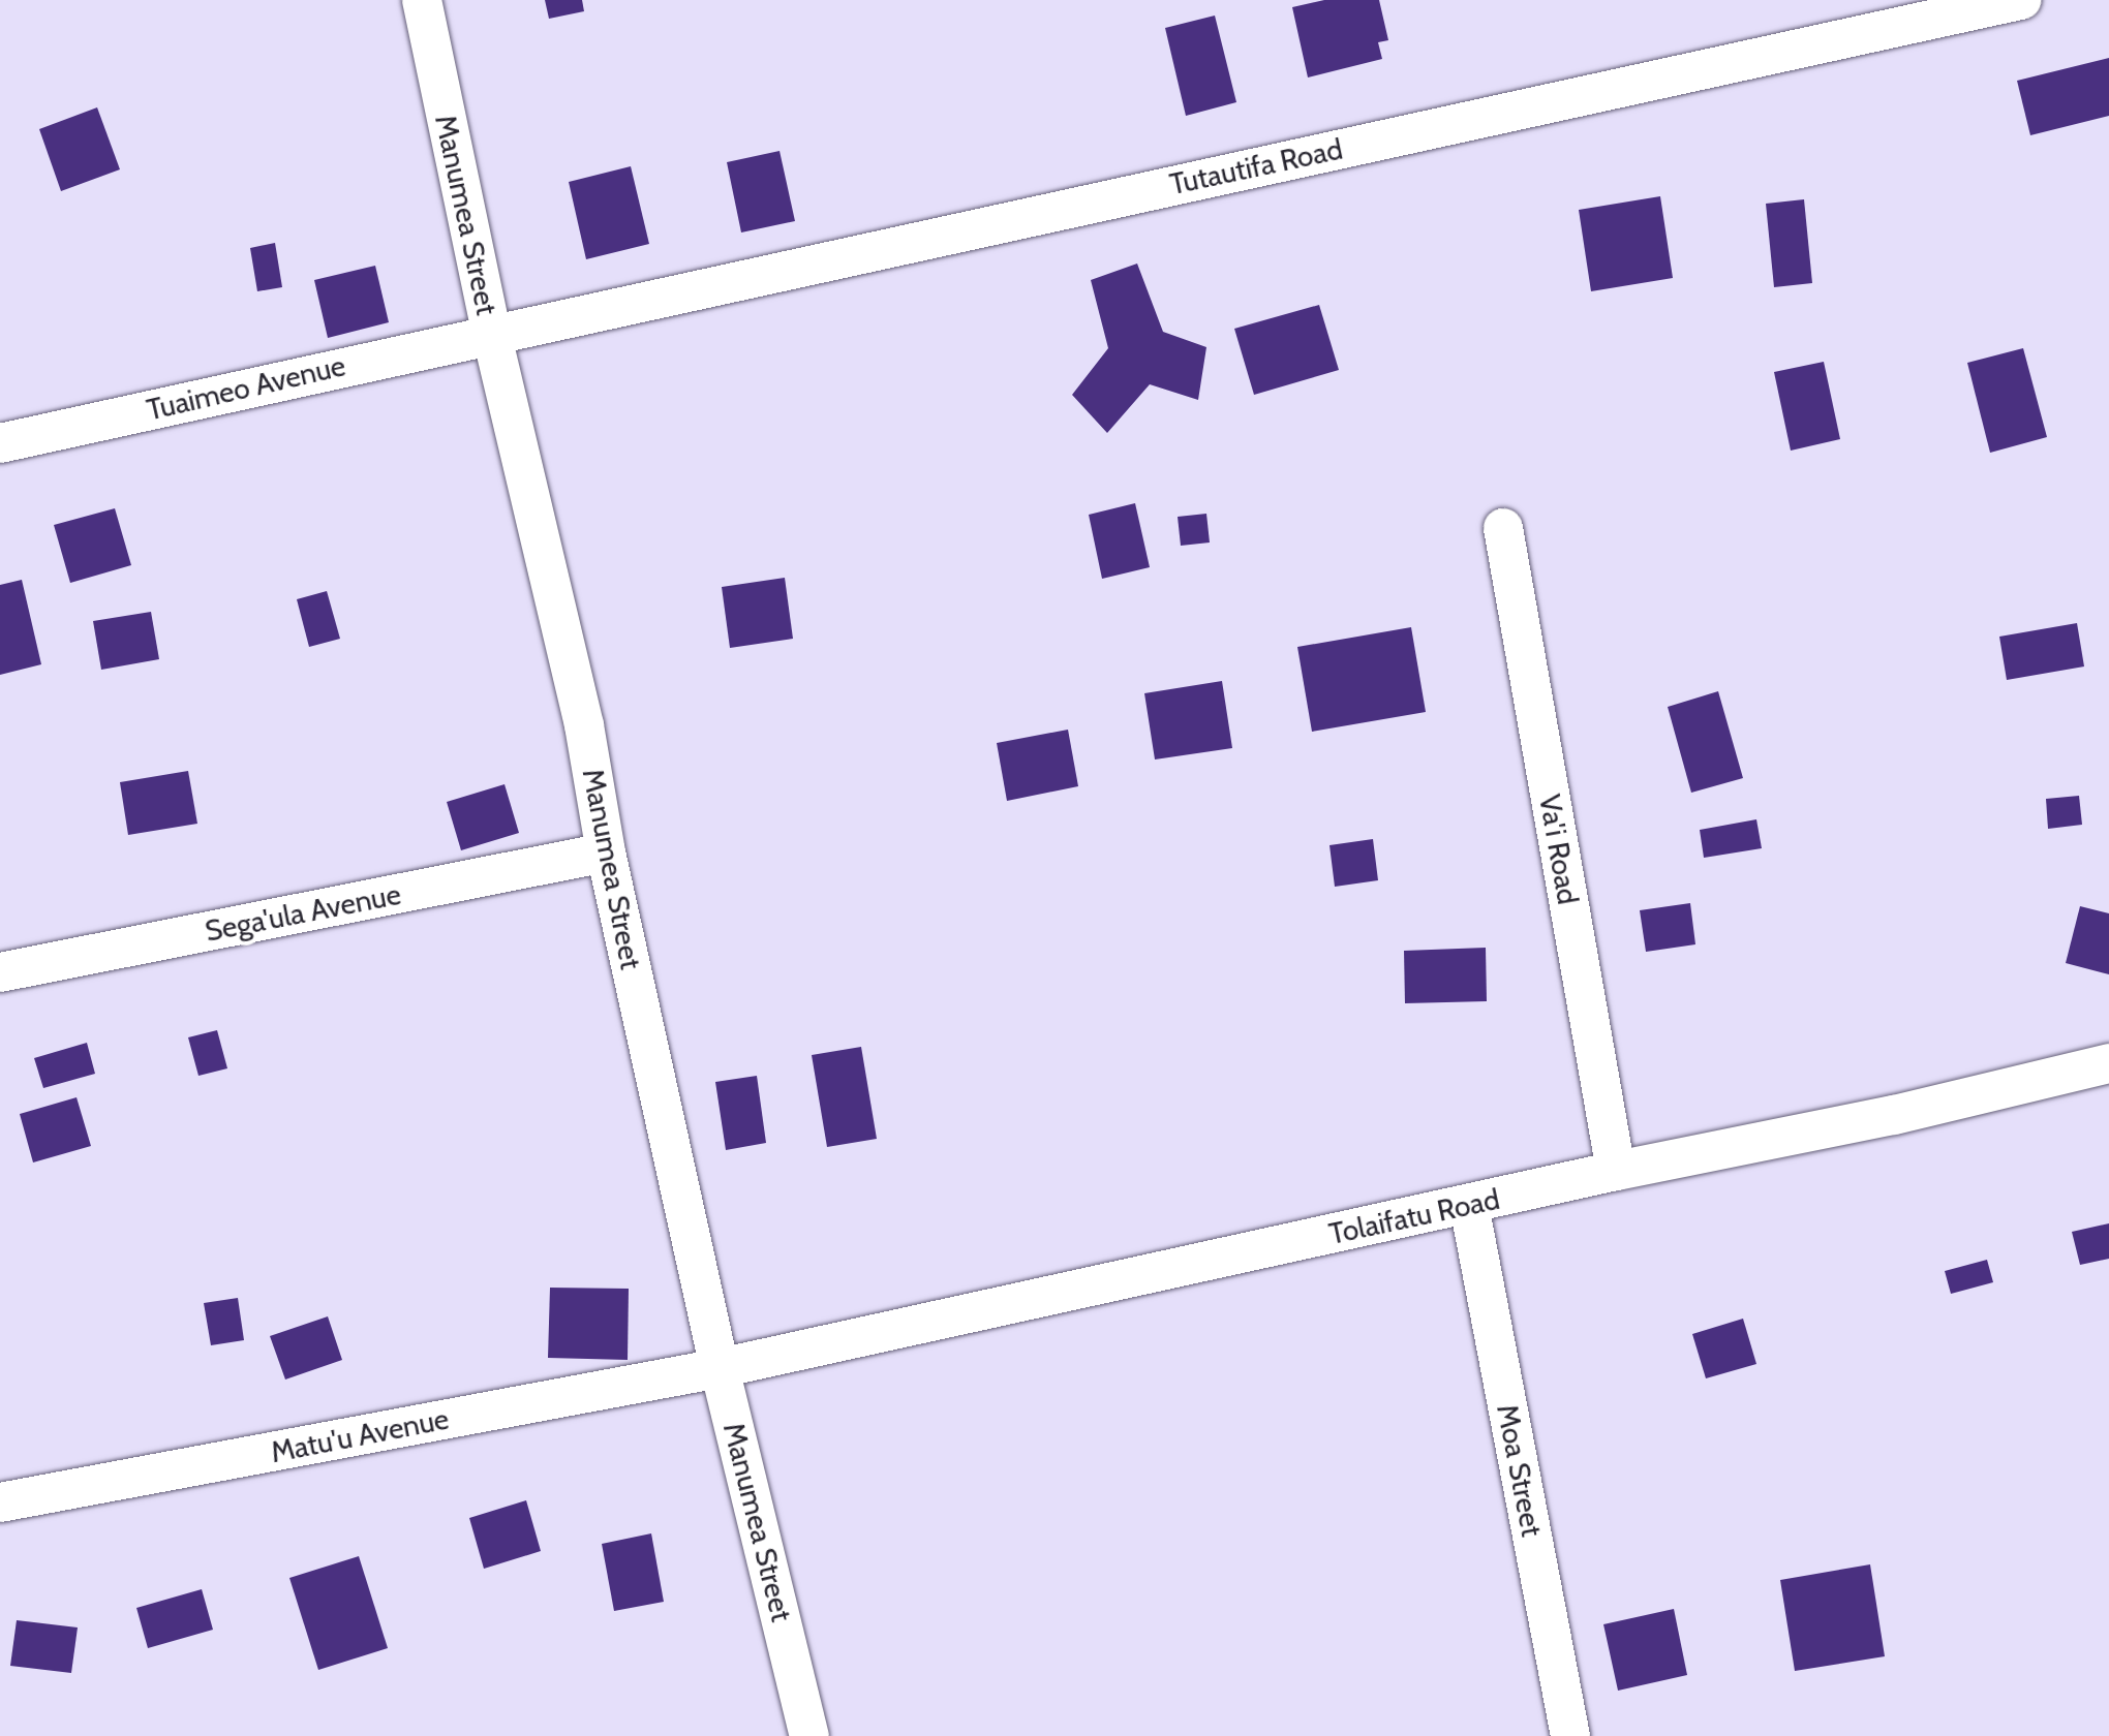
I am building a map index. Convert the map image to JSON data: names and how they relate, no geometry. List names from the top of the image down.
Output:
{
  "streets": {
    "street": [
      "Tutautifa Road",
      "Manumea Street",
      "Tuaimeo Avenue",
      "Va'i Road",
      "Sega'ula Avenue",
      "Tolaifatu Road",
      "Matu'u Avenue",
      "Moa Street"
    ]
  },
  "crossings": [
    ["Tutautifa Road", "Manumea Street"],
    ["Tutautifa Road", "Tuaimeo Avenue"],
    ["Manumea Street", "Tuaimeo Avenue"],
    ["Manumea Street", "Sega'ula Avenue"],
    ["Manumea Street", "Tolaifatu Road"],
    ["Manumea Street", "Matu'u Avenue"],
    ["Va'i Road", "Tolaifatu Road"],
    ["Tolaifatu Road", "Matu'u Avenue"],
    ["Tolaifatu Road", "Moa Street"]
  ]
}
